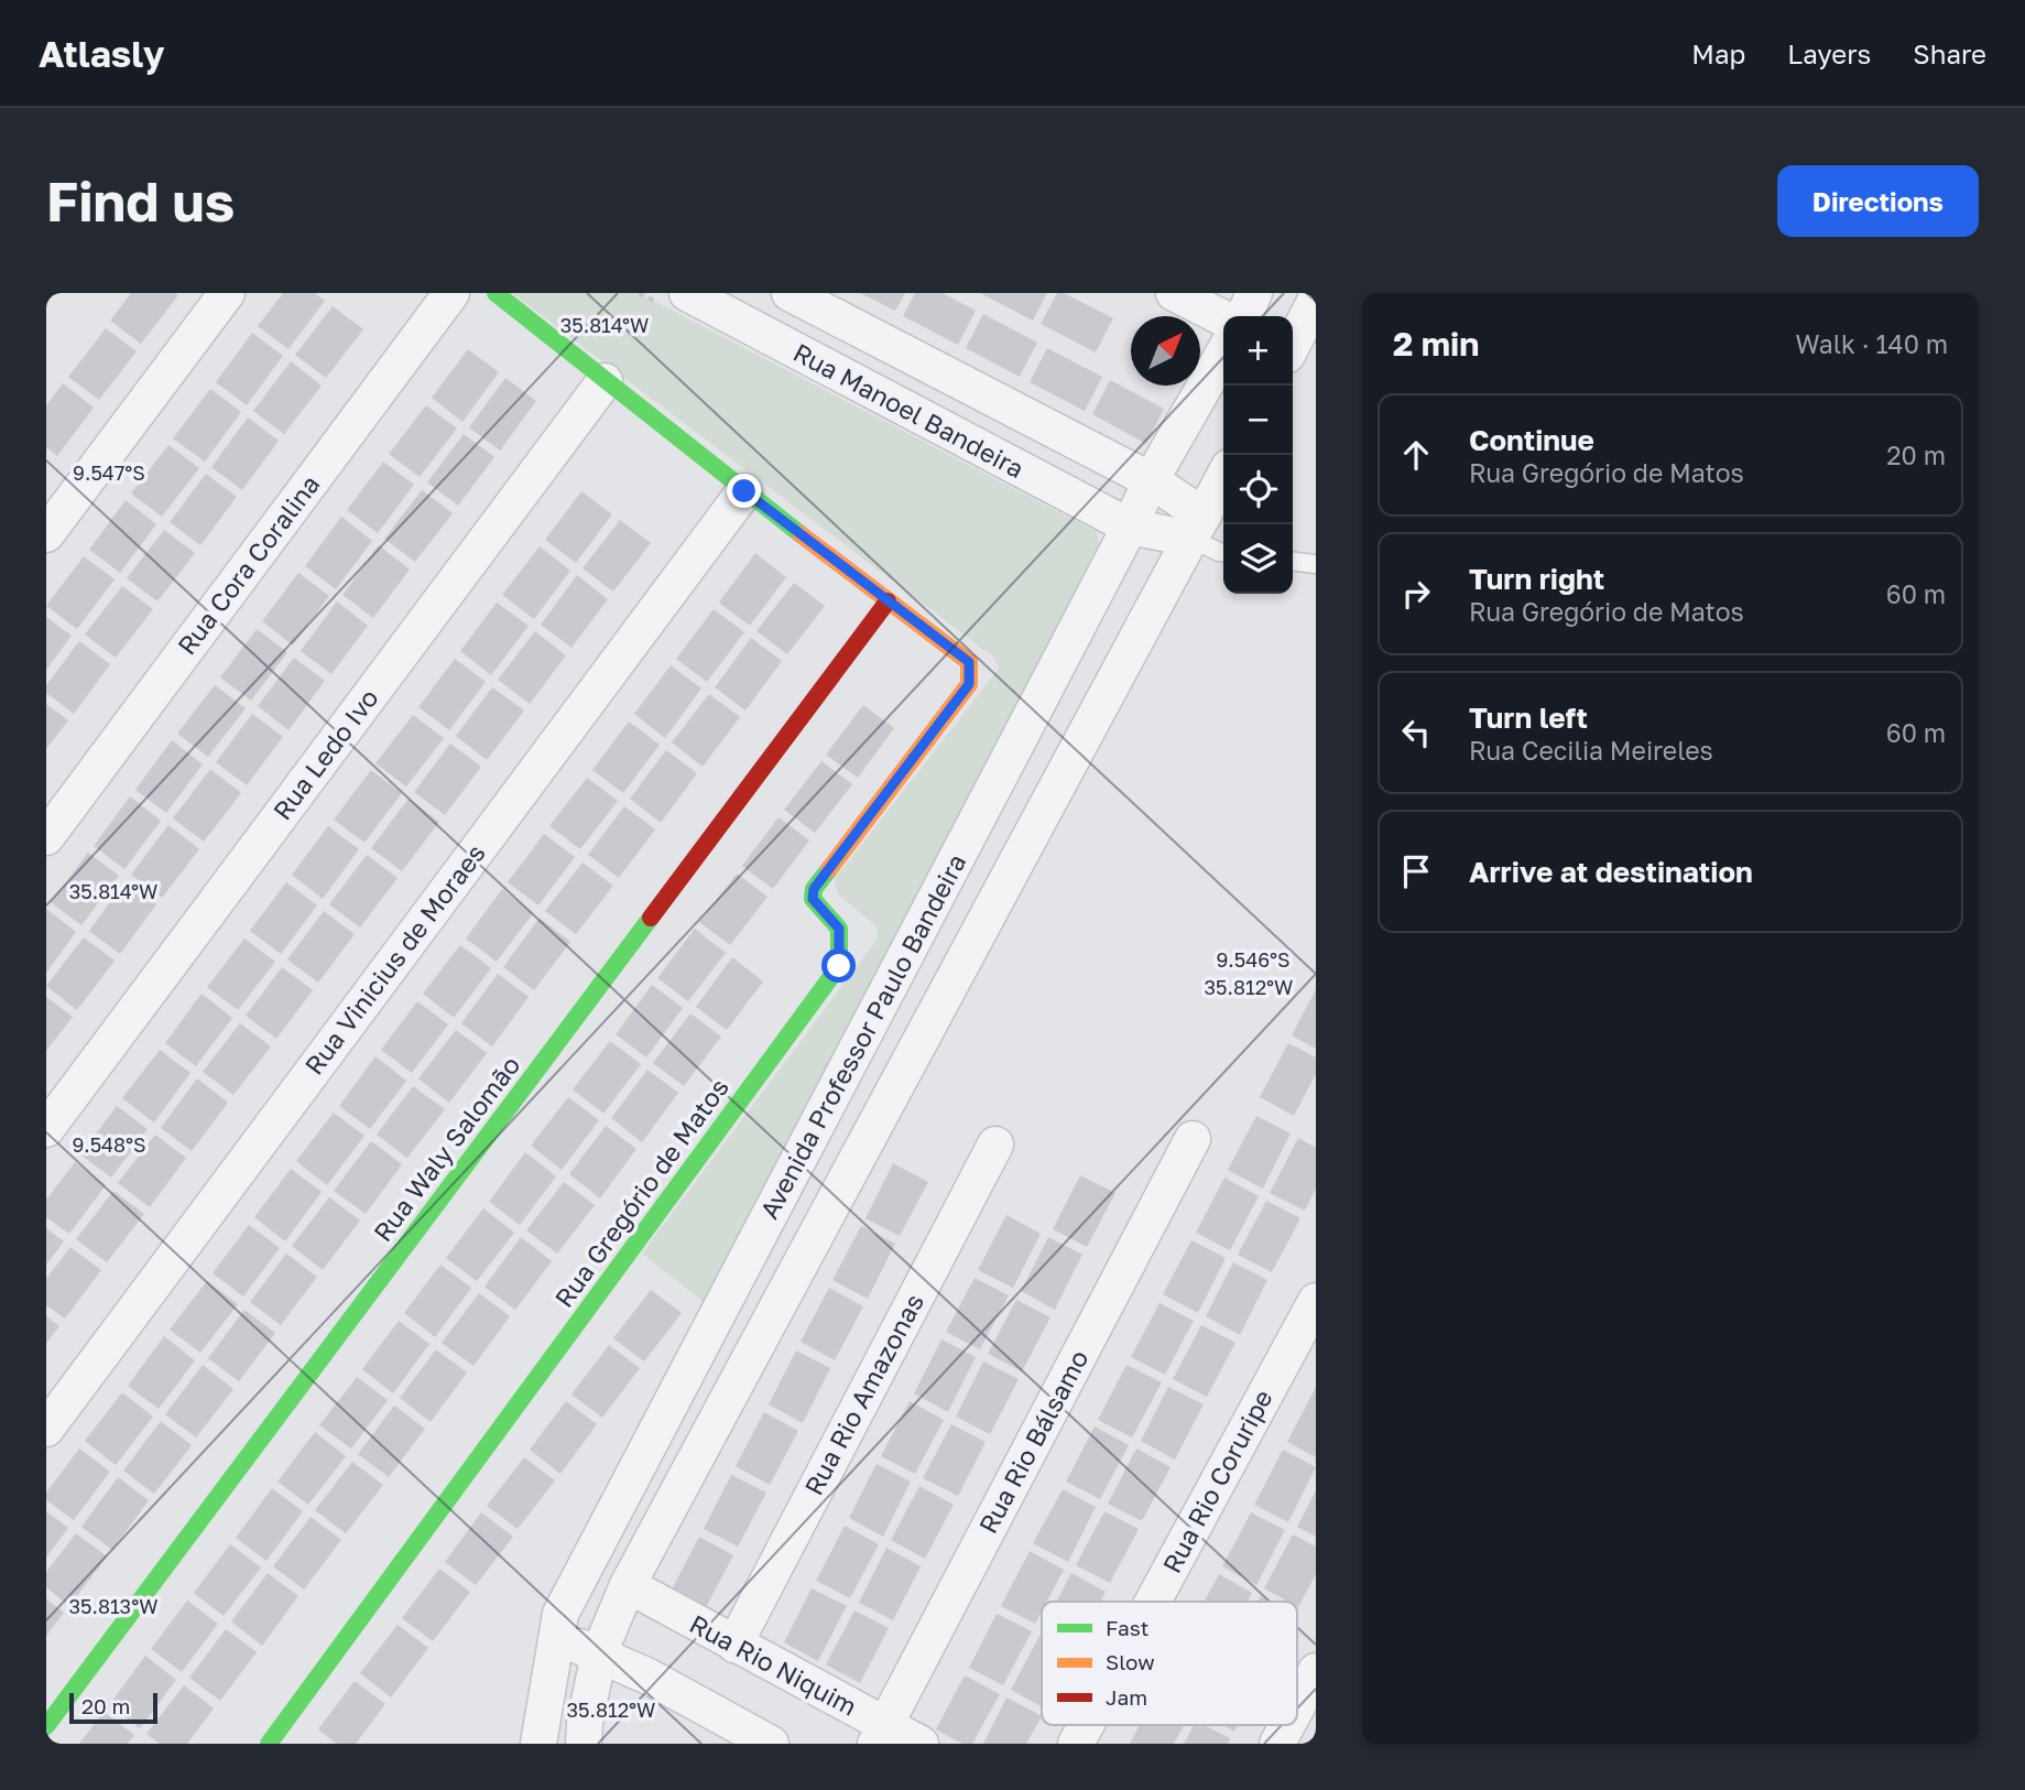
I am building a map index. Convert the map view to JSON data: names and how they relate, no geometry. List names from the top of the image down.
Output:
{
  "streets": {
    "street": [
      "Rua Manoel Bandeira",
      "Rua Cora Coralina",
      "Rua Ledo Ivo",
      "Rua Vinicius de Moraes",
      "Avenida Professor Paulo Bandeira",
      "Rua Waly Salomão",
      "Rua Gregório de Matos",
      "Rua Rio Amazonas",
      "Rua Rio Bálsamo",
      "Rua Rio Coruripe",
      "Rua Rio Niquim"
    ]
  },
  "crossings": [
    ["Rua Manoel Bandeira", "Avenida Professor Paulo Bandeira"],
    ["Rua Waly Salomão", "Rua Gregório de Matos"],
    ["Rua Rio Amazonas", "Rua Rio Niquim"],
    ["Rua Rio Bálsamo", "Rua Rio Niquim"]
  ],
  "legend": ["Fast", "Slow", "Jam"],
  "scale_bar": "20 m",
  "north": "top right",
  "page": {
    "header": "Atlasly",
    "nav": ["Map", "Layers", "Share"],
    "buttons": "Directions",
    "title": "Find us",
    "heading": ["2 min", "Walk · 140 m"],
    "map_buttons": ["+", "−"],
    "list": [
      ["Continue", "Rua Gregório de Matos", "20 m"],
      ["Turn right", "Rua Gregório de Matos", "60 m"],
      ["Turn left", "Rua Cecilia Meireles", "60 m"],
      "Arrive at destination"
    ],
    "scale": "20 m"
  },
  "coordinates": [
    "35.814°W",
    "9.547°S",
    "9.546°S",
    "35.812°W",
    "9.548°S",
    "35.813°W"
  ]
}
